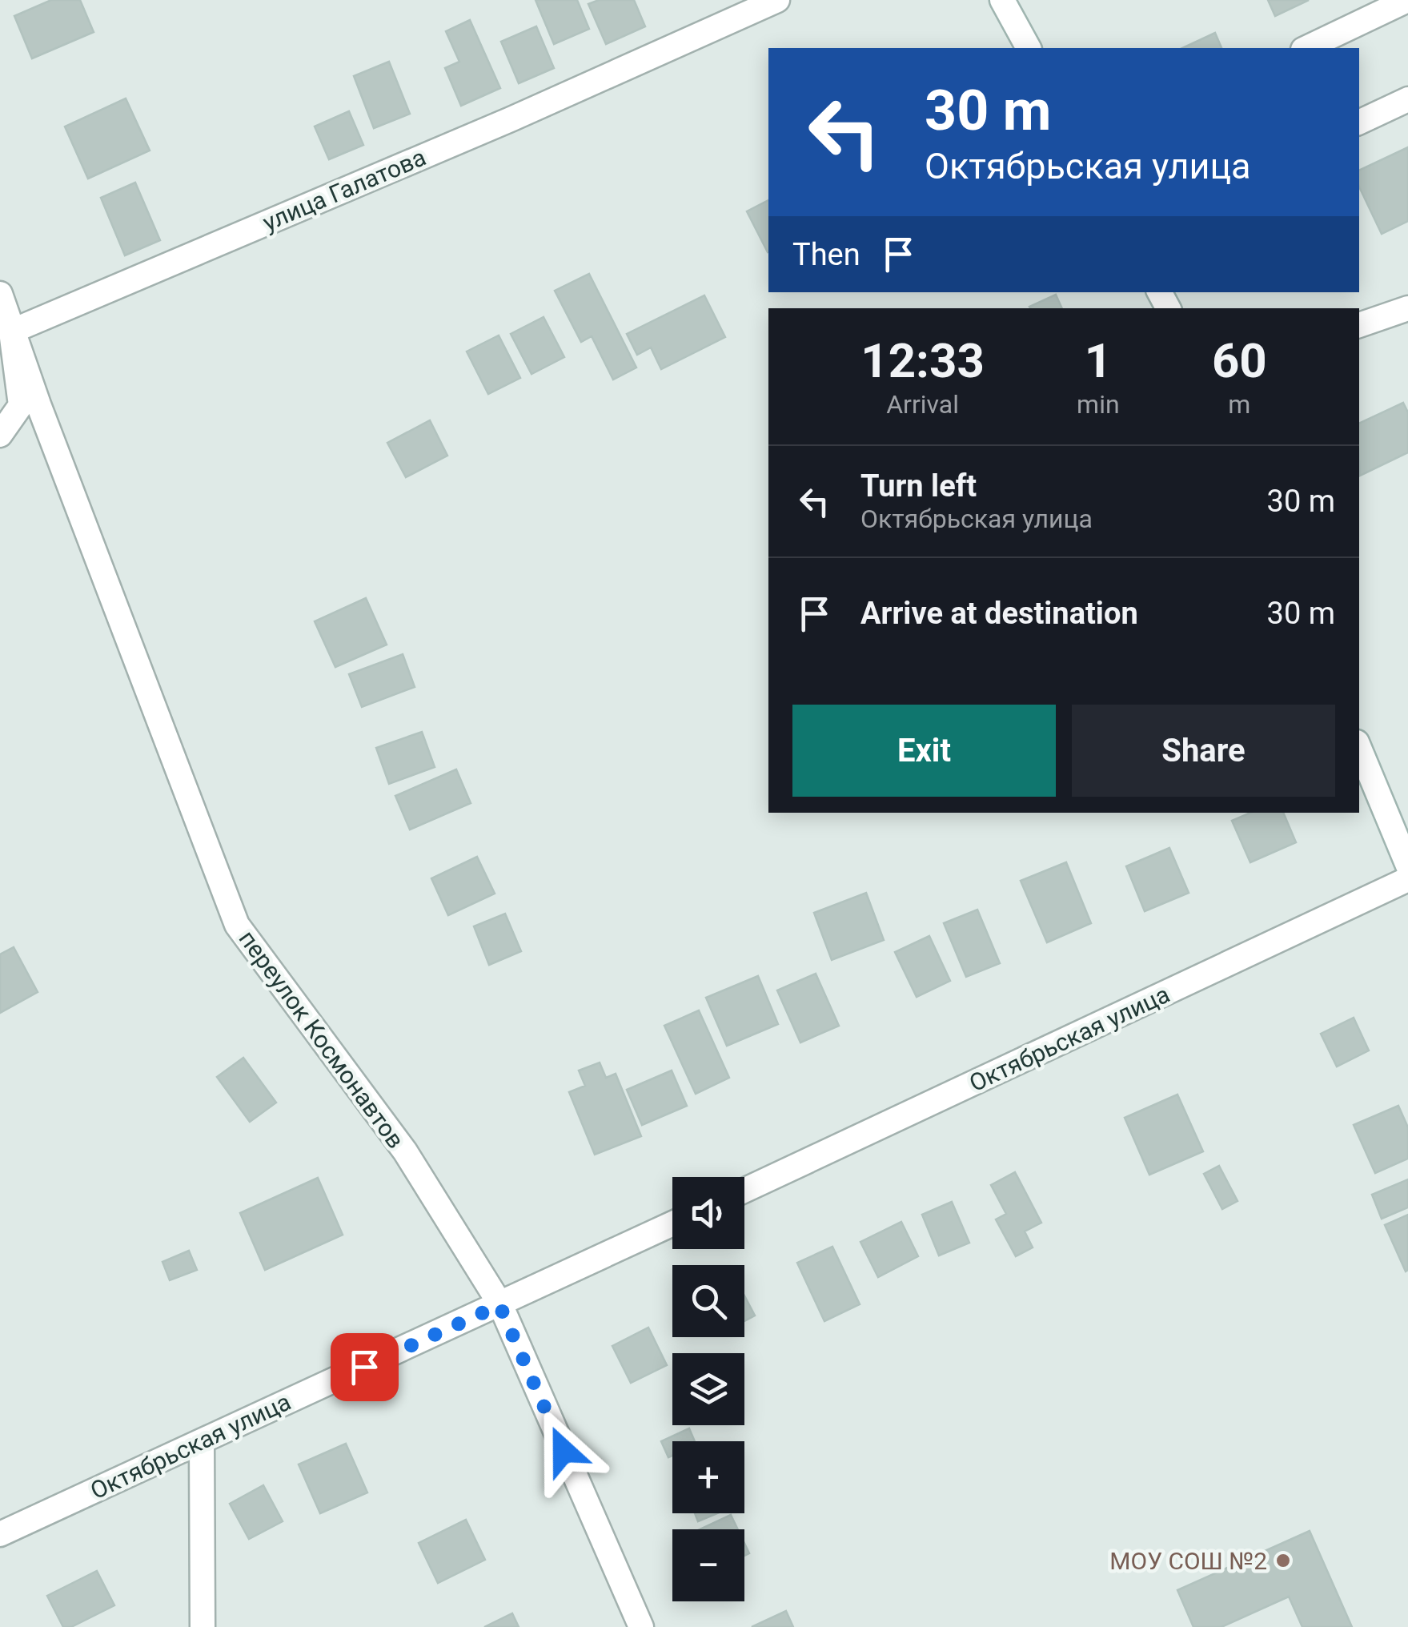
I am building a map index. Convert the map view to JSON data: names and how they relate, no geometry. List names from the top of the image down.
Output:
{
  "streets": {
    "street": ["улица Галатова", "Октябрьская улица", "переулок Космонавтов"]
  },
  "crossings": [
    ["улица Галатова", "переулок Космонавтов"],
    ["Октябрьская улица", "переулок Космонавтов"]
  ],
  "places": ["МОУ СОШ №2"],
  "page": {
    "turn": ["30 m", "Октябрьская улица"],
    "then": "Then",
    "eta": [
      "12:33",
      "Arrival",
      "1",
      "min",
      "60",
      "m"
    ],
    "list": [
      {
        "name": "Turn left",
        "note": "Октябрьская улица",
        "value": "30 m"
      },
      {
        "name": "Arrive at destination",
        "value": "30 m"
      }
    ],
    "buttons": ["Exit", "Share"],
    "map_buttons": ["+", "−"]
  }
}
